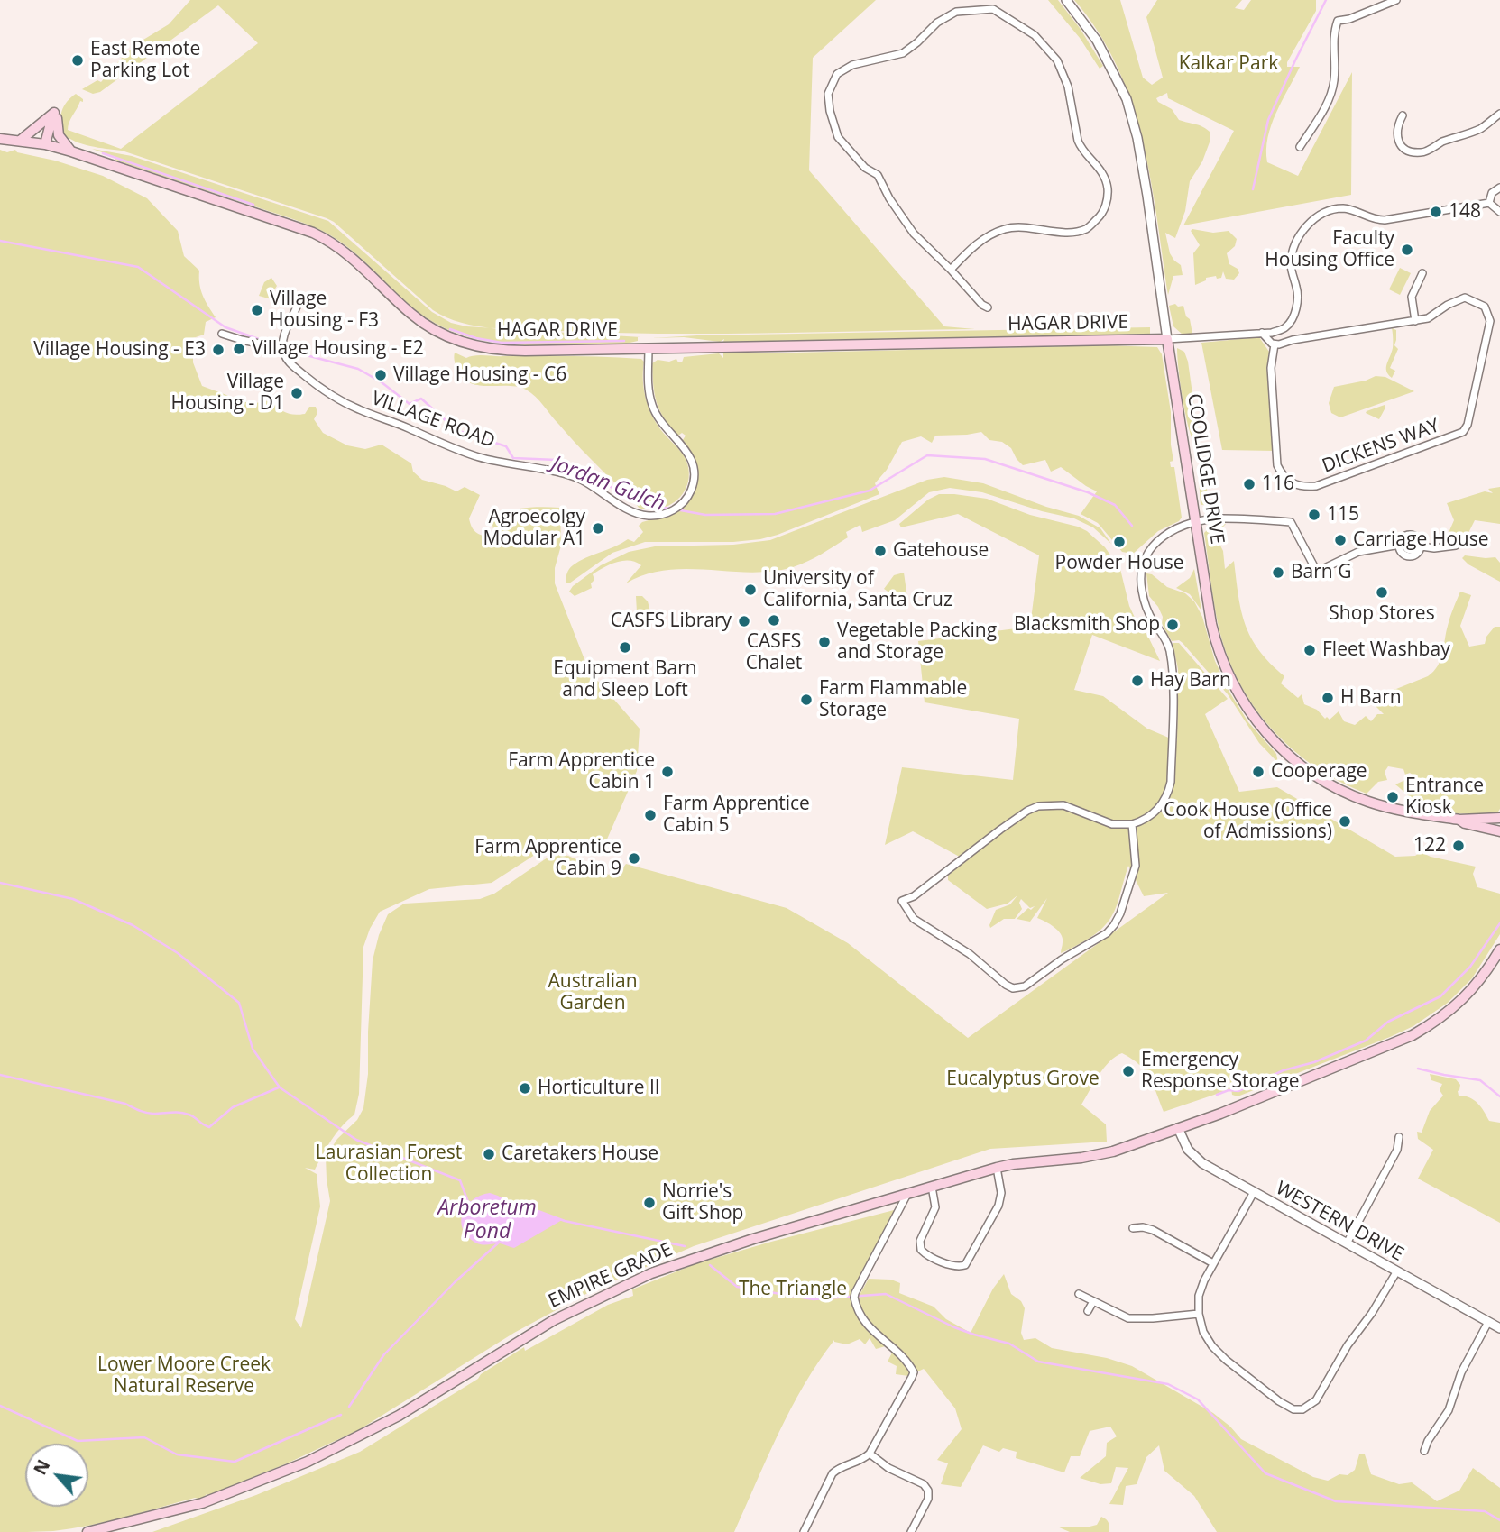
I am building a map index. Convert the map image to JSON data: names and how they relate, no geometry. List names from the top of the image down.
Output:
{
  "streets": {
    "main road": ["HAGAR DRIVE", "COOLIDGE DRIVE", "EMPIRE GRADE"],
    "street": ["VILLAGE ROAD", "DICKENS WAY", "WESTERN DRIVE"]
  },
  "crossings": [
    ["HAGAR DRIVE", "VILLAGE ROAD"],
    ["HAGAR DRIVE", "COOLIDGE DRIVE"],
    ["WESTERN DRIVE", "EMPIRE GRADE"]
  ],
  "water": ["Jordan Gulch", "Arboretum Pond"],
  "parks": [
    "Kalkar Park",
    "Australian Garden",
    "Eucalyptus Grove",
    "Laurasian Forest Collection",
    "The Triangle",
    "Lower Moore Creek Natural Reserve"
  ],
  "places": [
    "East Remote Parking Lot",
    "148",
    "Faculty Housing Office",
    "Village Housing - F3",
    "Village Housing - E2",
    "Village Housing - E3",
    "Village Housing - C6",
    "Village Housing - D1",
    "116",
    "115",
    "Agroecolgy Modular A1",
    "Carriage House",
    "Powder House",
    "Gatehouse",
    "Barn G",
    "University of California, Santa Cruz",
    "Shop Stores",
    "CASFS Chalet",
    "CASFS Library",
    "Blacksmith Shop",
    "Vegetable Packing and Storage",
    "Equipment Barn and Sleep Loft",
    "Fleet Washbay",
    "Hay Barn",
    "H Barn",
    "Farm Flammable Storage",
    "Farm Apprentice Cabin 1",
    "Cooperage",
    "Entrance Kiosk",
    "Farm Apprentice Cabin 5",
    "Cook House (Office of Admissions)",
    "122",
    "Farm Apprentice Cabin 9",
    "Emergency Response Storage",
    "Horticulture II",
    "Caretakers House",
    "Norrie's Gift Shop"
  ],
  "north": "top left"
}
